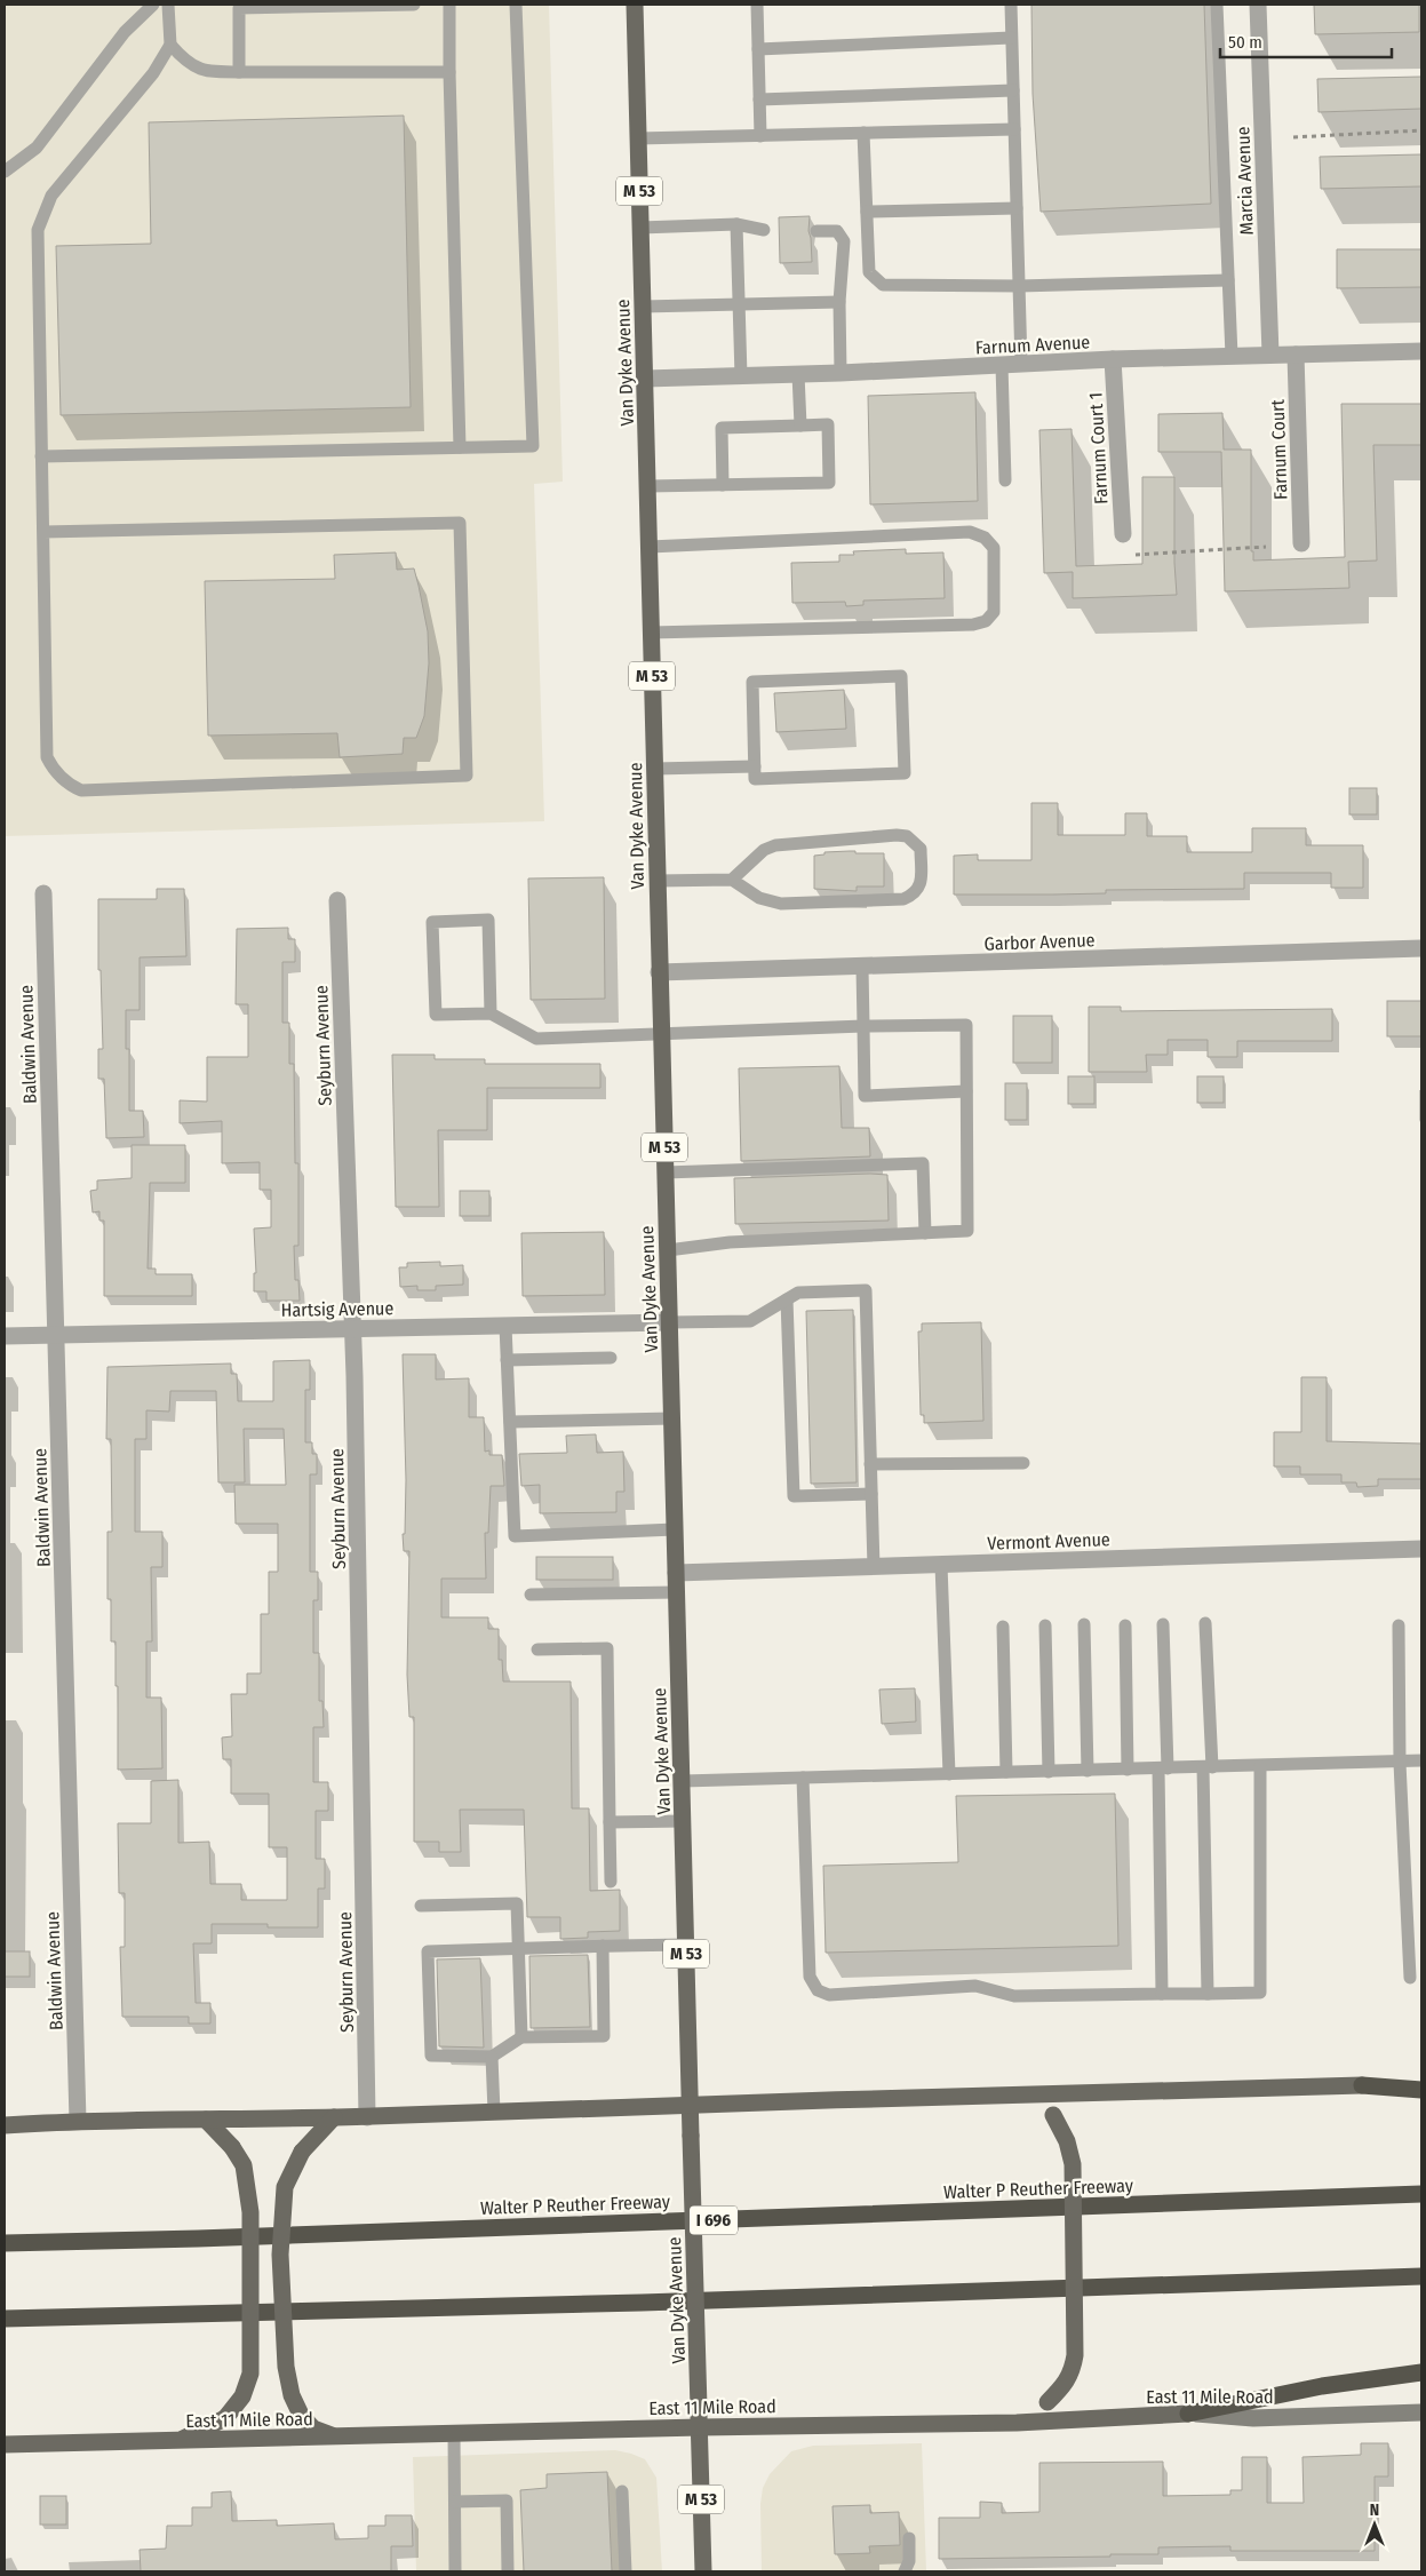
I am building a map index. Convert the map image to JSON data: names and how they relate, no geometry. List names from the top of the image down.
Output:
{
  "streets": {
    "highway": ["Walter P Reuther Freeway", "I 696"],
    "main road": ["M 53", "Van Dyke Avenue", "East 11 Mile Road"],
    "street": [
      "Marcia Avenue",
      "Farnum Avenue",
      "Farnum Court 1",
      "Farnum Court",
      "Garbor Avenue",
      "Baldwin Avenue",
      "Seyburn Avenue",
      "Hartsig Avenue",
      "Vermont Avenue"
    ]
  },
  "crossings": [
    ["Marcia Avenue", "Farnum Avenue"],
    ["Farnum Avenue", "Van Dyke Avenue"],
    ["Farnum Avenue", "Farnum Court 1"],
    ["Farnum Avenue", "Farnum Court"],
    ["Van Dyke Avenue", "Garbor Avenue"],
    ["Van Dyke Avenue", "Hartsig Avenue"],
    ["Van Dyke Avenue", "Vermont Avenue"],
    ["Van Dyke Avenue", "East 11 Mile Road"],
    ["Baldwin Avenue", "Hartsig Avenue"],
    ["Seyburn Avenue", "Hartsig Avenue"]
  ],
  "scale_bar": "50 m",
  "north": "top"
}
